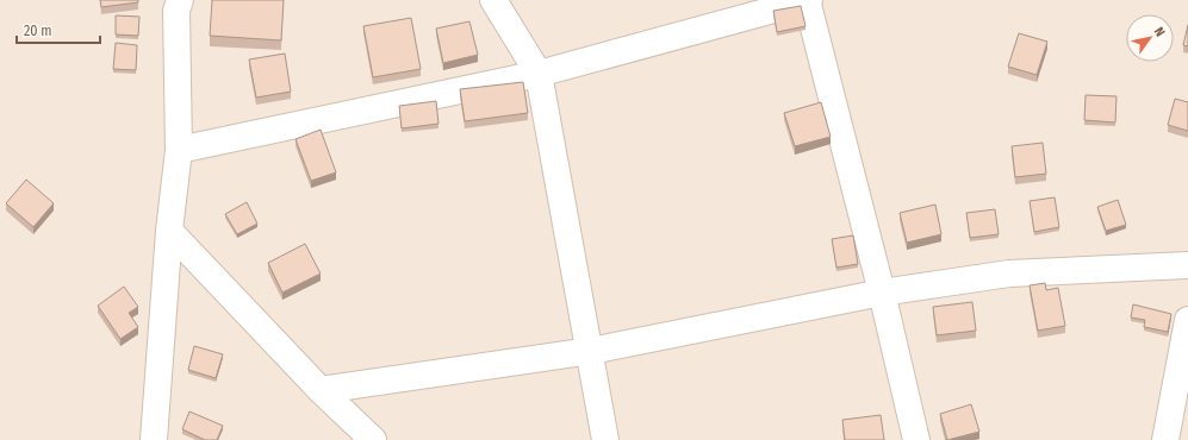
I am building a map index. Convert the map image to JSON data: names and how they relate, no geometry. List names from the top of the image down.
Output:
{
  "scale_bar": "20 m",
  "north": "top right"
}
